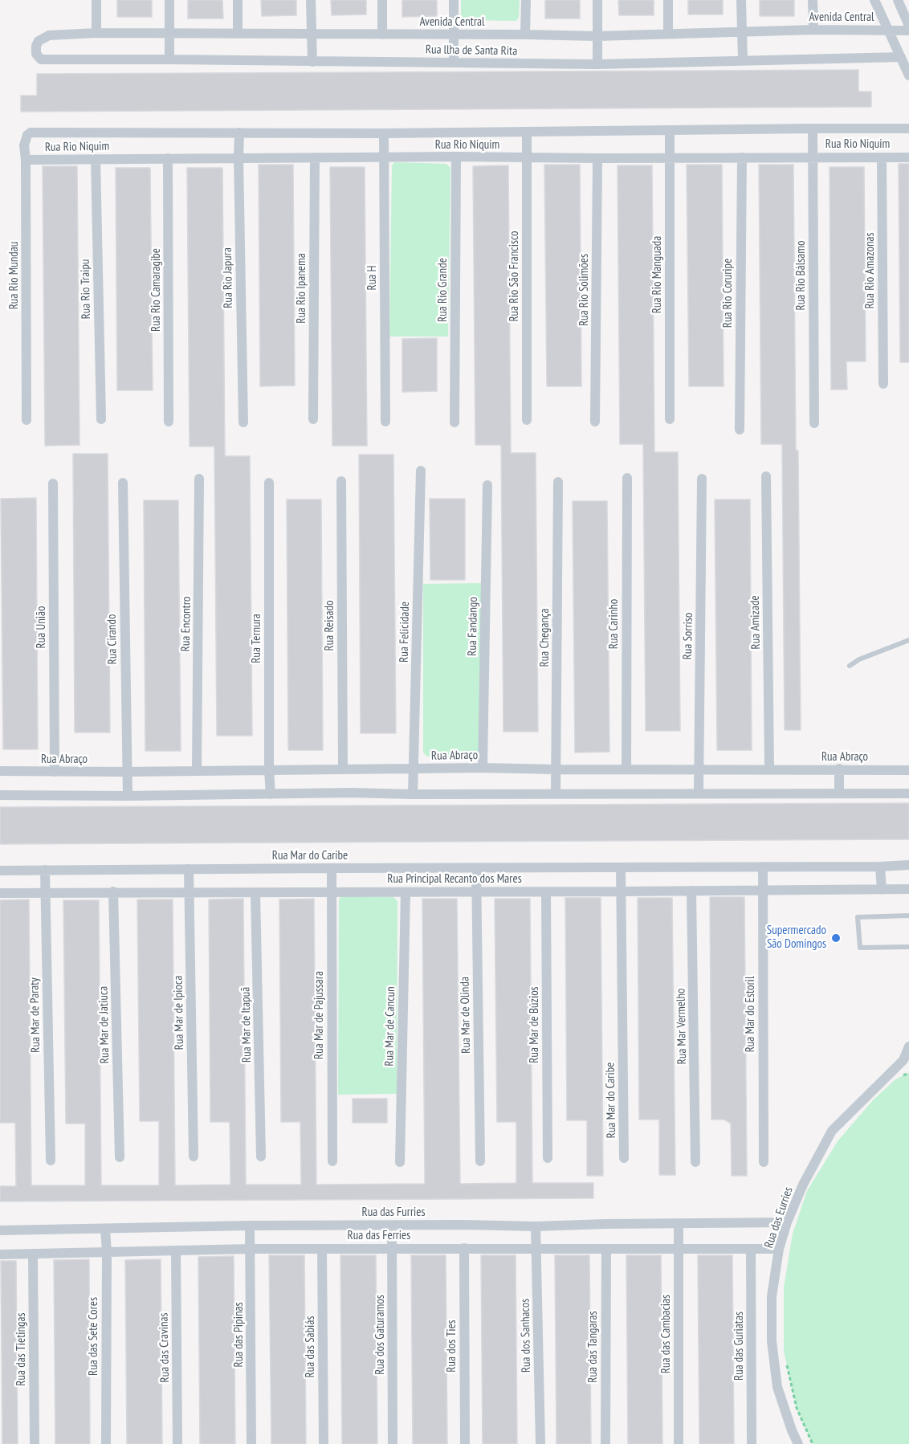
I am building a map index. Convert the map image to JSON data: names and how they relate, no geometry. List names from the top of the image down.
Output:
{
  "streets": {
    "street": [
      "Avenida Central",
      "Rua llha de Santa Rita",
      "Rua Rio Niquim",
      "Rua Rio Amazonas",
      "Rua Rio Manguada",
      "Rua Rio Mundau",
      "Rua Rio Bálsamo",
      "Rua Rio São Francisco",
      "Rua Rio Japura",
      "Rua H",
      "Rua Rio Ipanema",
      "Rua Rio Traipu",
      "Rua Rio Camaragibe",
      "Rua Rio Grande",
      "Rua Rio Solimões",
      "Rua Rio Coruripe",
      "Rua Amizade",
      "Rua Encontro",
      "Rua Carinho",
      "Rua Reisado",
      "Rua Fandango",
      "Rua União",
      "Rua Felicidade",
      "Rua Sorriso",
      "Rua Chegança",
      "Rua Ternura",
      "Rua Cirando",
      "Rua Abraço",
      "Rua Mar do Caribe",
      "Rua Principal Recanto dos Mares",
      "Rua Mar de Ipioca",
      "Rua Mar do Estoril",
      "Rua Mar de Paraty",
      "Rua Mar de Pajussara",
      "Rua Mar de Olinda",
      "Rua Mar de Jatiuca",
      "Rua Mar de Itapuã",
      "Rua Mar de Búzios",
      "Rua Mar de Cancun",
      "Rua Mar Vermelho",
      "Rua das Furries",
      "Rua das Eurries",
      "Rua das Ferries",
      "Rua das Cambacias",
      "Rua das Pipinas",
      "Rua dos Gaturamos",
      "Rua dos Sanhacos",
      "Rua das Sete Cores",
      "Rua dos Ties",
      "Rua das Guriatas",
      "Rua das Sabiás",
      "Rua das Tangaras",
      "Rua das Cravinas",
      "Rua das Tietingas"
    ]
  },
  "crossings": [
    ["Avenida Central", "Rua llha de Santa Rita"],
    ["Rua Rio Niquim", "Rua Rio Amazonas"],
    ["Rua Rio Niquim", "Rua Rio Manguada"],
    ["Rua Rio Niquim", "Rua Rio Mundau"],
    ["Rua Rio Niquim", "Rua Rio Bálsamo"],
    ["Rua Rio Niquim", "Rua Rio São Francisco"],
    ["Rua Rio Niquim", "Rua Rio Japura"],
    ["Rua Rio Niquim", "Rua H"],
    ["Rua Rio Niquim", "Rua Rio Ipanema"],
    ["Rua Rio Niquim", "Rua Rio Traipu"],
    ["Rua Rio Niquim", "Rua Rio Camaragibe"],
    ["Rua Rio Niquim", "Rua Rio Grande"],
    ["Rua Rio Niquim", "Rua Rio Solimões"],
    ["Rua Rio Niquim", "Rua Rio Coruripe"],
    ["Rua Amizade", "Rua Abraço"],
    ["Rua Encontro", "Rua Abraço"],
    ["Rua Carinho", "Rua Abraço"],
    ["Rua Reisado", "Rua Abraço"],
    ["Rua Fandango", "Rua Abraço"],
    ["Rua União", "Rua Abraço"],
    ["Rua Felicidade", "Rua Abraço"],
    ["Rua Sorriso", "Rua Abraço"],
    ["Rua Chegança", "Rua Abraço"],
    ["Rua Ternura", "Rua Abraço"],
    ["Rua Cirando", "Rua Abraço"],
    ["Rua Mar do Caribe", "Rua Principal Recanto dos Mares"],
    ["Rua Mar do Caribe", "Rua Mar de Ipioca"],
    ["Rua Mar do Caribe", "Rua Mar do Estoril"],
    ["Rua Mar do Caribe", "Rua Mar de Paraty"],
    ["Rua Mar do Caribe", "Rua Mar de Pajussara"],
    ["Rua Mar do Caribe", "Rua Mar de Olinda"],
    ["Rua Principal Recanto dos Mares", "Rua Mar de Ipioca"],
    ["Rua Principal Recanto dos Mares", "Rua Mar do Estoril"],
    ["Rua Principal Recanto dos Mares", "Rua Mar de Paraty"],
    ["Rua Principal Recanto dos Mares", "Rua Mar de Pajussara"],
    ["Rua Principal Recanto dos Mares", "Rua Mar de Olinda"],
    ["Rua Principal Recanto dos Mares", "Rua Mar de Jatiuca"],
    ["Rua Principal Recanto dos Mares", "Rua Mar de Itapuã"],
    ["Rua Principal Recanto dos Mares", "Rua Mar de Búzios"],
    ["Rua Principal Recanto dos Mares", "Rua Mar de Cancun"],
    ["Rua Principal Recanto dos Mares", "Rua Mar Vermelho"],
    ["Rua das Furries", "Rua das Eurries"],
    ["Rua das Furries", "Rua das Cambacias"],
    ["Rua das Furries", "Rua das Pipinas"],
    ["Rua das Furries", "Rua dos Gaturamos"],
    ["Rua das Furries", "Rua dos Sanhacos"],
    ["Rua das Furries", "Rua das Sete Cores"],
    ["Rua das Eurries", "Rua das Ferries"],
    ["Rua das Ferries", "Rua das Cambacias"],
    ["Rua das Ferries", "Rua das Pipinas"],
    ["Rua das Ferries", "Rua dos Gaturamos"],
    ["Rua das Ferries", "Rua dos Sanhacos"],
    ["Rua das Ferries", "Rua das Sete Cores"],
    ["Rua das Ferries", "Rua dos Ties"],
    ["Rua das Ferries", "Rua das Guriatas"],
    ["Rua das Ferries", "Rua das Sabiás"],
    ["Rua das Ferries", "Rua das Tangaras"],
    ["Rua das Ferries", "Rua das Cravinas"],
    ["Rua das Ferries", "Rua das Tietingas"]
  ],
  "places": ["Supermercado São Domingos"]
}
